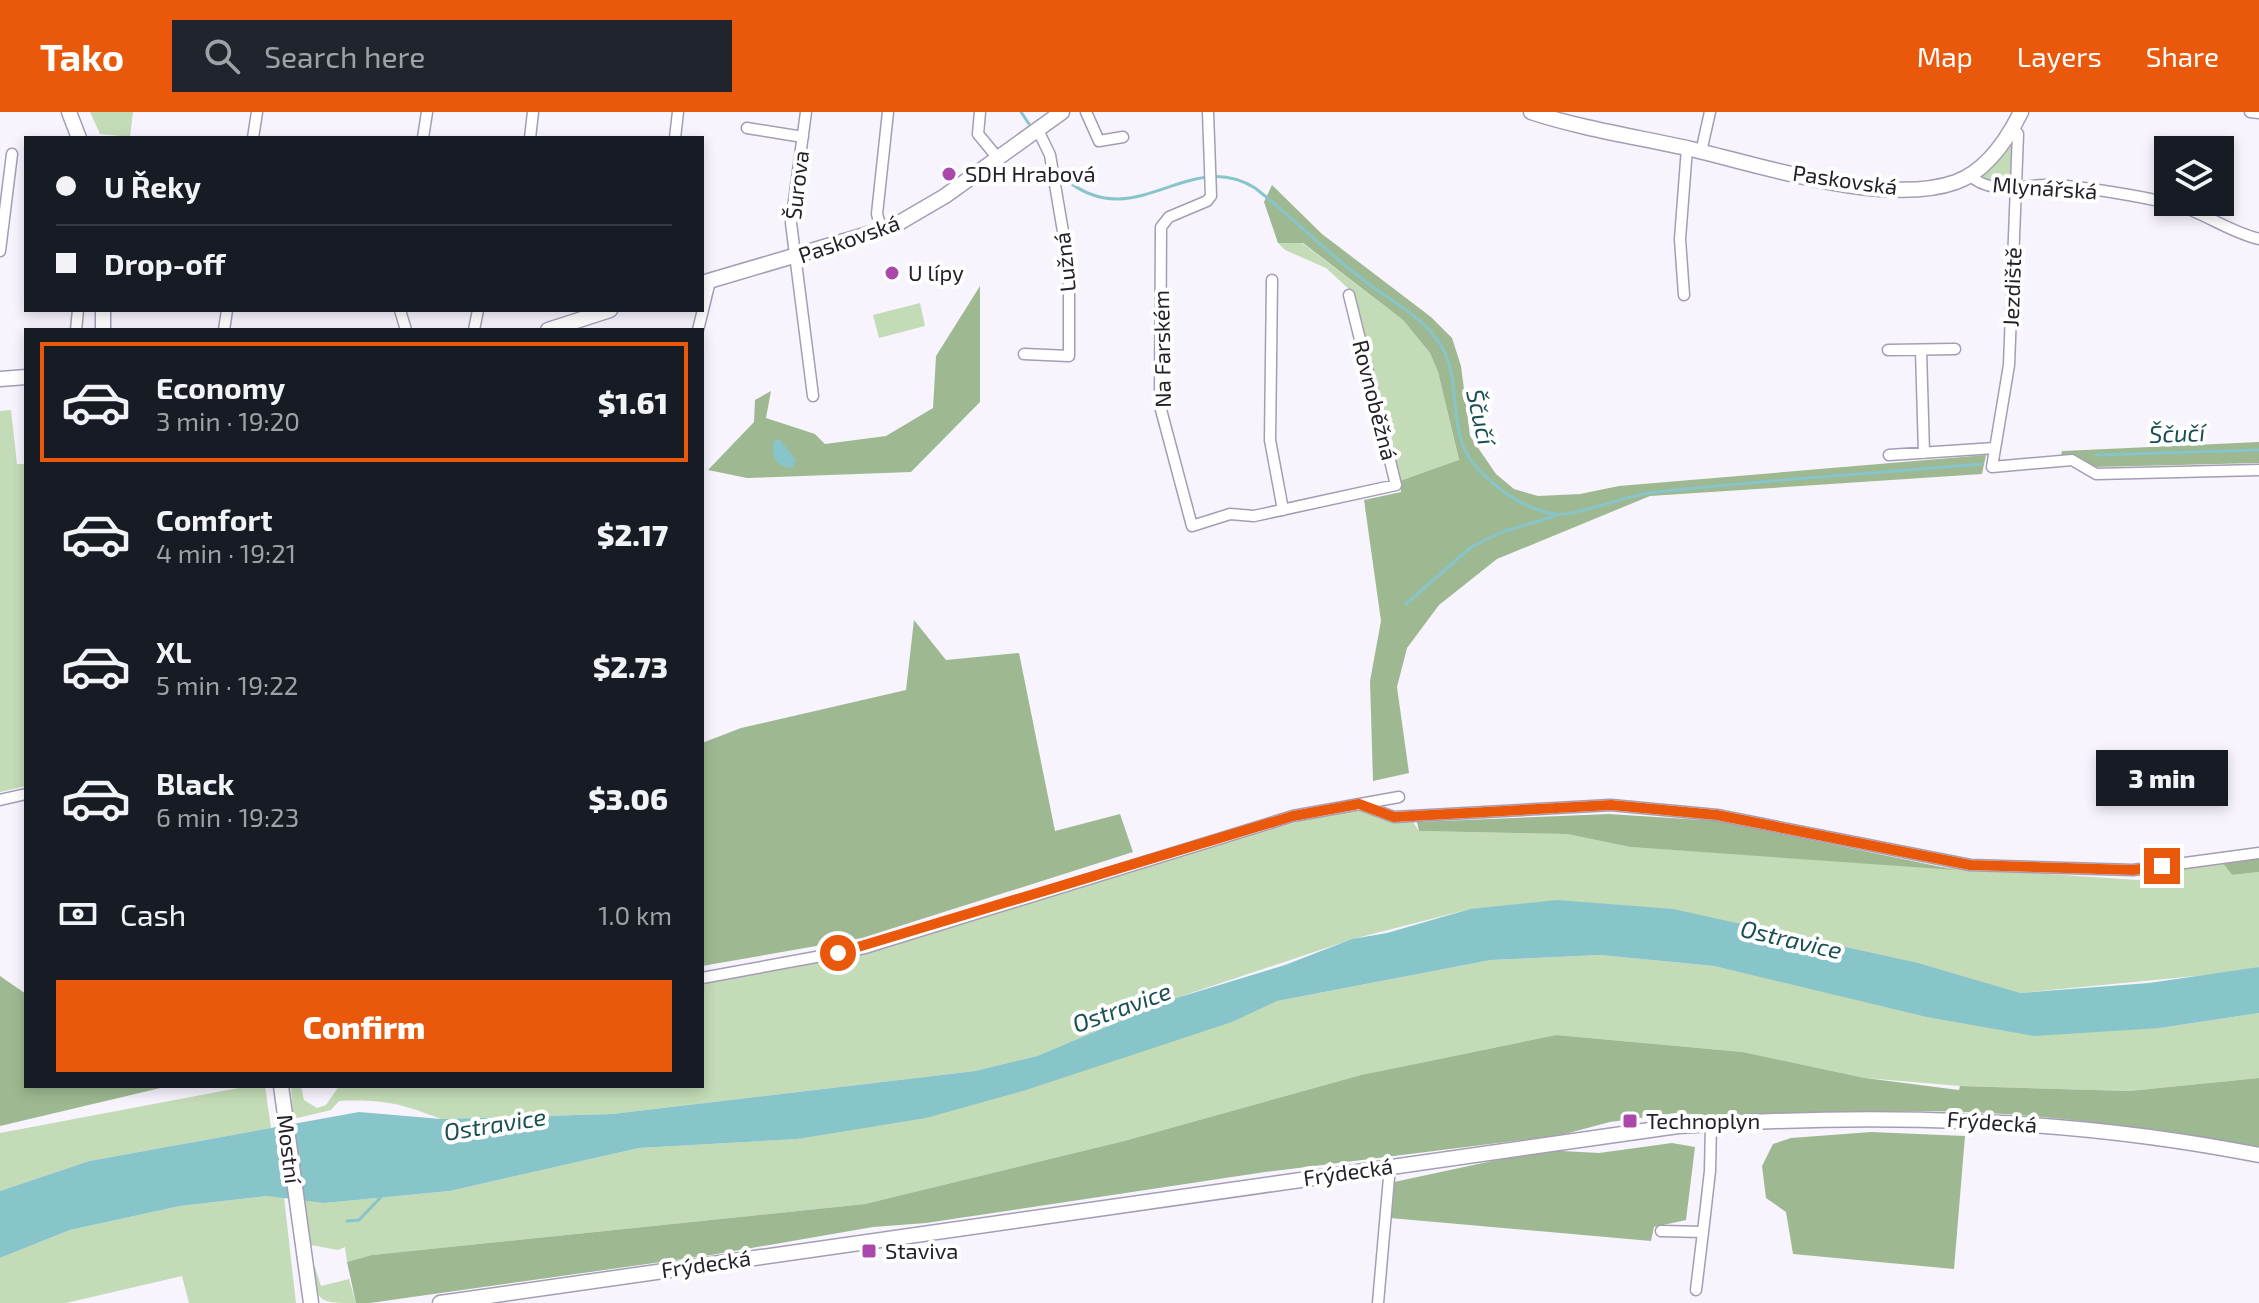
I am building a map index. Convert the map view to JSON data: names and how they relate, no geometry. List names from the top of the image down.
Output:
{
  "streets": {
    "main road": ["Paskovská", "Frýdecká", "Mostní"],
    "street": [
      "Šurova",
      "Mlynářská",
      "Lužná",
      "Jezdiště",
      "Na Farském",
      "Rovnoběžná"
    ]
  },
  "crossings": [
    ["Paskovská", "Šurova"],
    ["Paskovská", "Mlynářská"],
    ["Paskovská", "Lužná"],
    ["Paskovská", "Jezdiště"],
    ["Mlynářská", "Jezdiště"],
    ["Na Farském", "Rovnoběžná"]
  ],
  "water": ["Ščučí", "Ostravice"],
  "places": {
    "other": ["SDH Hrabová", "U lípy"],
    "transit": ["Technoplyn", "Staviva"]
  },
  "page": {
    "header": "Tako",
    "search": "Search here",
    "nav": ["Map", "Layers", "Share"],
    "banner": ["U Řeky", "Drop-off"],
    "list": [
      {
        "name": "Economy",
        "note": "3 min · 19:20",
        "value": "$1.61"
      },
      {
        "name": "Comfort",
        "note": "4 min · 19:21",
        "value": "$2.17"
      },
      {
        "name": "XL",
        "note": "5 min · 19:22",
        "value": "$2.73"
      },
      {
        "name": "Black",
        "note": "6 min · 19:23",
        "value": "$3.06"
      }
    ],
    "bubble": "3 min",
    "pay": ["Cash", "1.0 km"],
    "buttons": "Confirm"
  }
}
